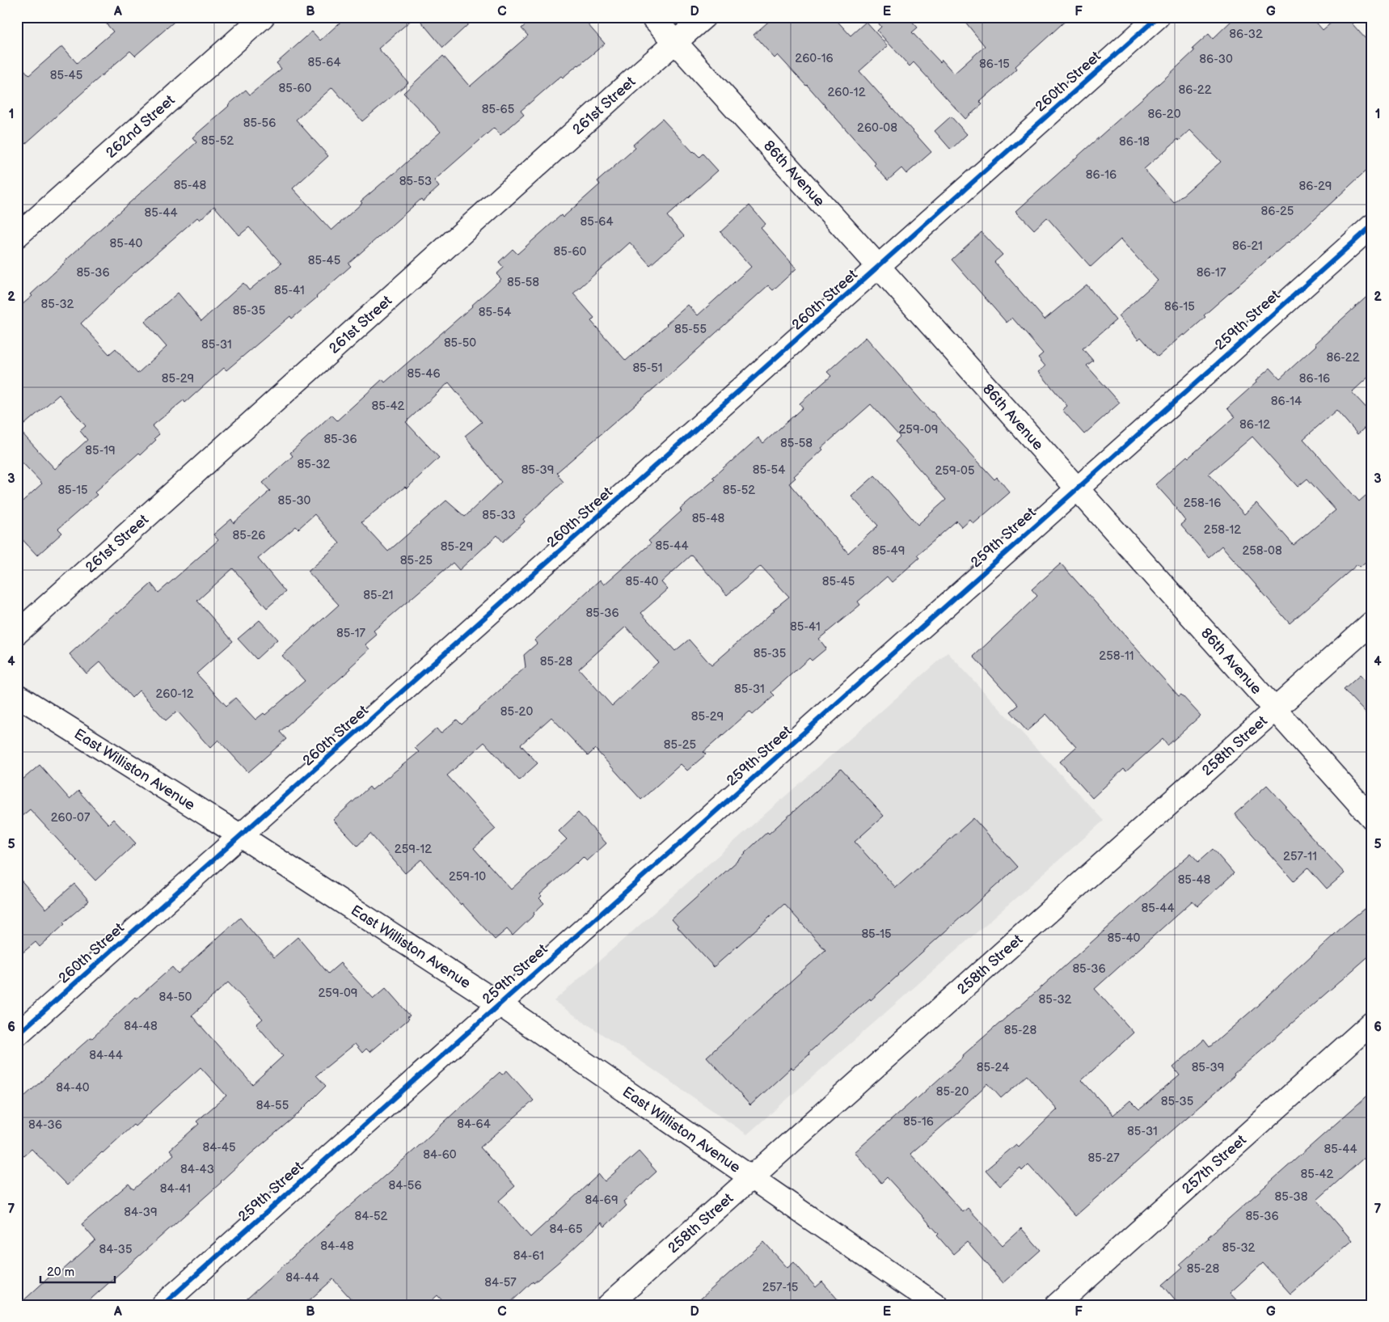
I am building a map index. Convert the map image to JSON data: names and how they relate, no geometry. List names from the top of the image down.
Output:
{
  "streets": {
    "street": [
      "260th Street",
      "261st Street",
      "262nd Street",
      "86th Avenue",
      "259th Street",
      "258th Street",
      "East Williston Avenue",
      "257th Street"
    ]
  },
  "crossings": [
    ["260th Street", "86th Avenue"],
    ["260th Street", "East Williston Avenue"],
    ["261st Street", "86th Avenue"],
    ["86th Avenue", "259th Street"],
    ["86th Avenue", "258th Street"],
    ["259th Street", "East Williston Avenue"],
    ["258th Street", "East Williston Avenue"]
  ],
  "house_numbers": [
    "86-32",
    "260-16",
    "86-30",
    "85-64",
    "86-15",
    "85-45",
    "85-60",
    "86-22",
    "260-12",
    "85-65",
    "86-20",
    "85-56",
    "260-08",
    "85-52",
    "86-18",
    "86-16",
    "85-53",
    "85-48",
    "86-29",
    "86-25",
    "85-44",
    "85-64",
    "85-40",
    "86-21",
    "85-60",
    "85-45",
    "85-36",
    "86-17",
    "85-58",
    "85-41",
    "85-32",
    "86-15",
    "85-35",
    "85-54",
    "85-55",
    "85-50",
    "85-31",
    "86-22",
    "85-51",
    "85-46",
    "85-29",
    "86-16",
    "86-14",
    "85-42",
    "86-12",
    "259-09",
    "85-36",
    "85-58",
    "85-19",
    "85-32",
    "85-39",
    "85-54",
    "259-05",
    "85-15",
    "85-52",
    "85-30",
    "258-16",
    "85-33",
    "85-48",
    "258-12",
    "85-26",
    "85-44",
    "85-29",
    "85-49",
    "258-08",
    "85-25",
    "85-40",
    "85-45",
    "85-21",
    "85-36",
    "85-41",
    "85-17",
    "85-35",
    "258-11",
    "85-28",
    "85-31",
    "260-12",
    "85-20",
    "85-29",
    "85-25",
    "260-07",
    "259-12",
    "257-11",
    "259-10",
    "85-48",
    "85-44",
    "85-15",
    "85-40",
    "85-36",
    "259-09",
    "84-50",
    "85-32",
    "84-48",
    "85-28",
    "84-44",
    "85-24",
    "85-39",
    "84-40",
    "85-20",
    "85-35",
    "84-55",
    "85-16",
    "84-64",
    "84-36",
    "85-31",
    "84-45",
    "85-44",
    "84-60",
    "85-27",
    "84-43",
    "85-42",
    "84-56",
    "84-41",
    "85-38",
    "84-69",
    "84-39",
    "84-52",
    "85-36",
    "84-65",
    "84-48",
    "85-32",
    "84-35",
    "84-61",
    "85-28",
    "84-44",
    "84-57",
    "257-15"
  ],
  "scale_bar": "20 m",
  "grid": {
    "columns": [
      "A",
      "B",
      "C",
      "D",
      "E",
      "F",
      "G"
    ],
    "rows": [
      "1",
      "2",
      "3",
      "4",
      "5",
      "6",
      "7"
    ]
  }
}
